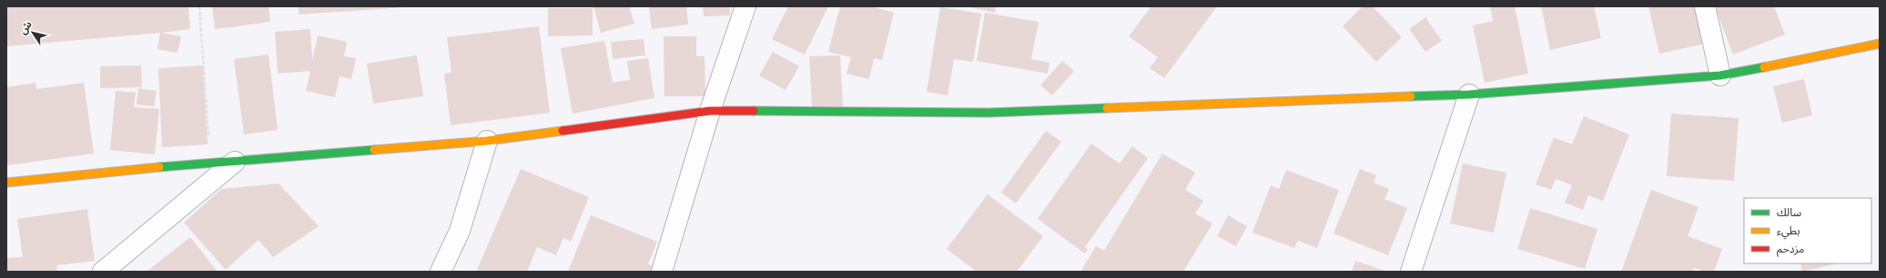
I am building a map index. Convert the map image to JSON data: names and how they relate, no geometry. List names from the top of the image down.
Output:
{
  "legend": ["سالك", "بطيء", "مزدحم"],
  "north": "top left"
}
